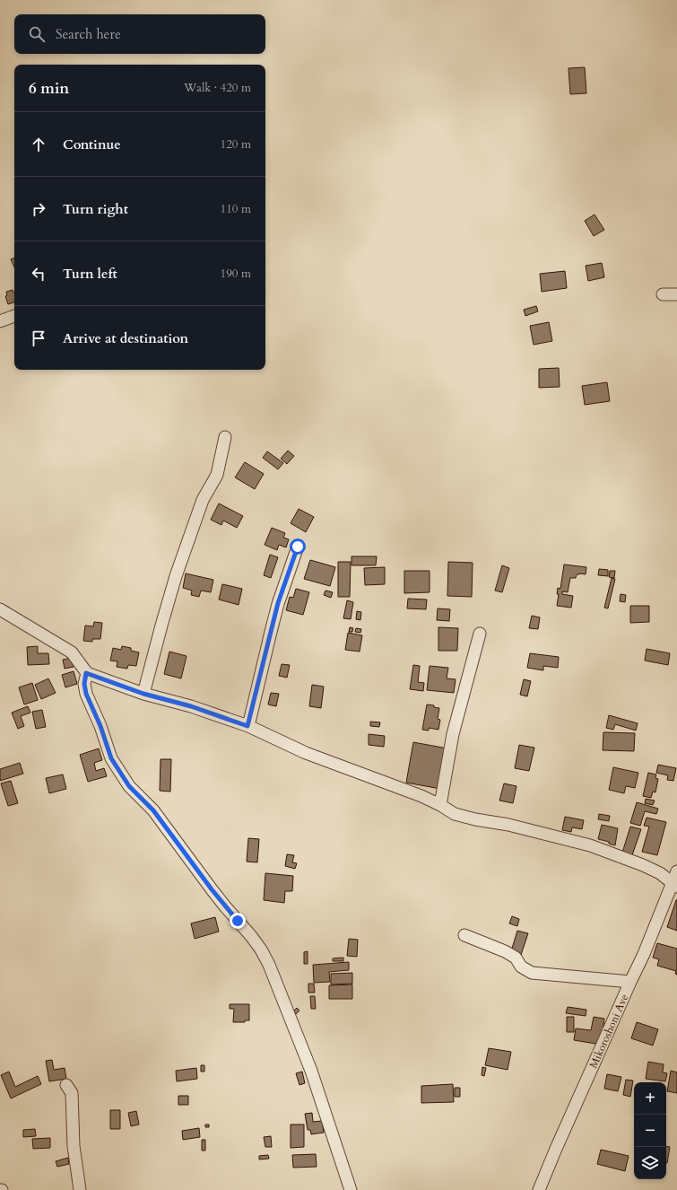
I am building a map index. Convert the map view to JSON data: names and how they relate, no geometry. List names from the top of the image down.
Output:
{
  "streets": {
    "street": ["Mikoroshoni Ave"]
  },
  "page": {
    "search": "Search here",
    "heading": ["6 min", "Walk · 420 m"],
    "list": [
      ["Continue", "120 m"],
      ["Turn right", "110 m"],
      ["Turn left", "190 m"],
      "Arrive at destination"
    ],
    "map_buttons": ["+", "−"]
  }
}
